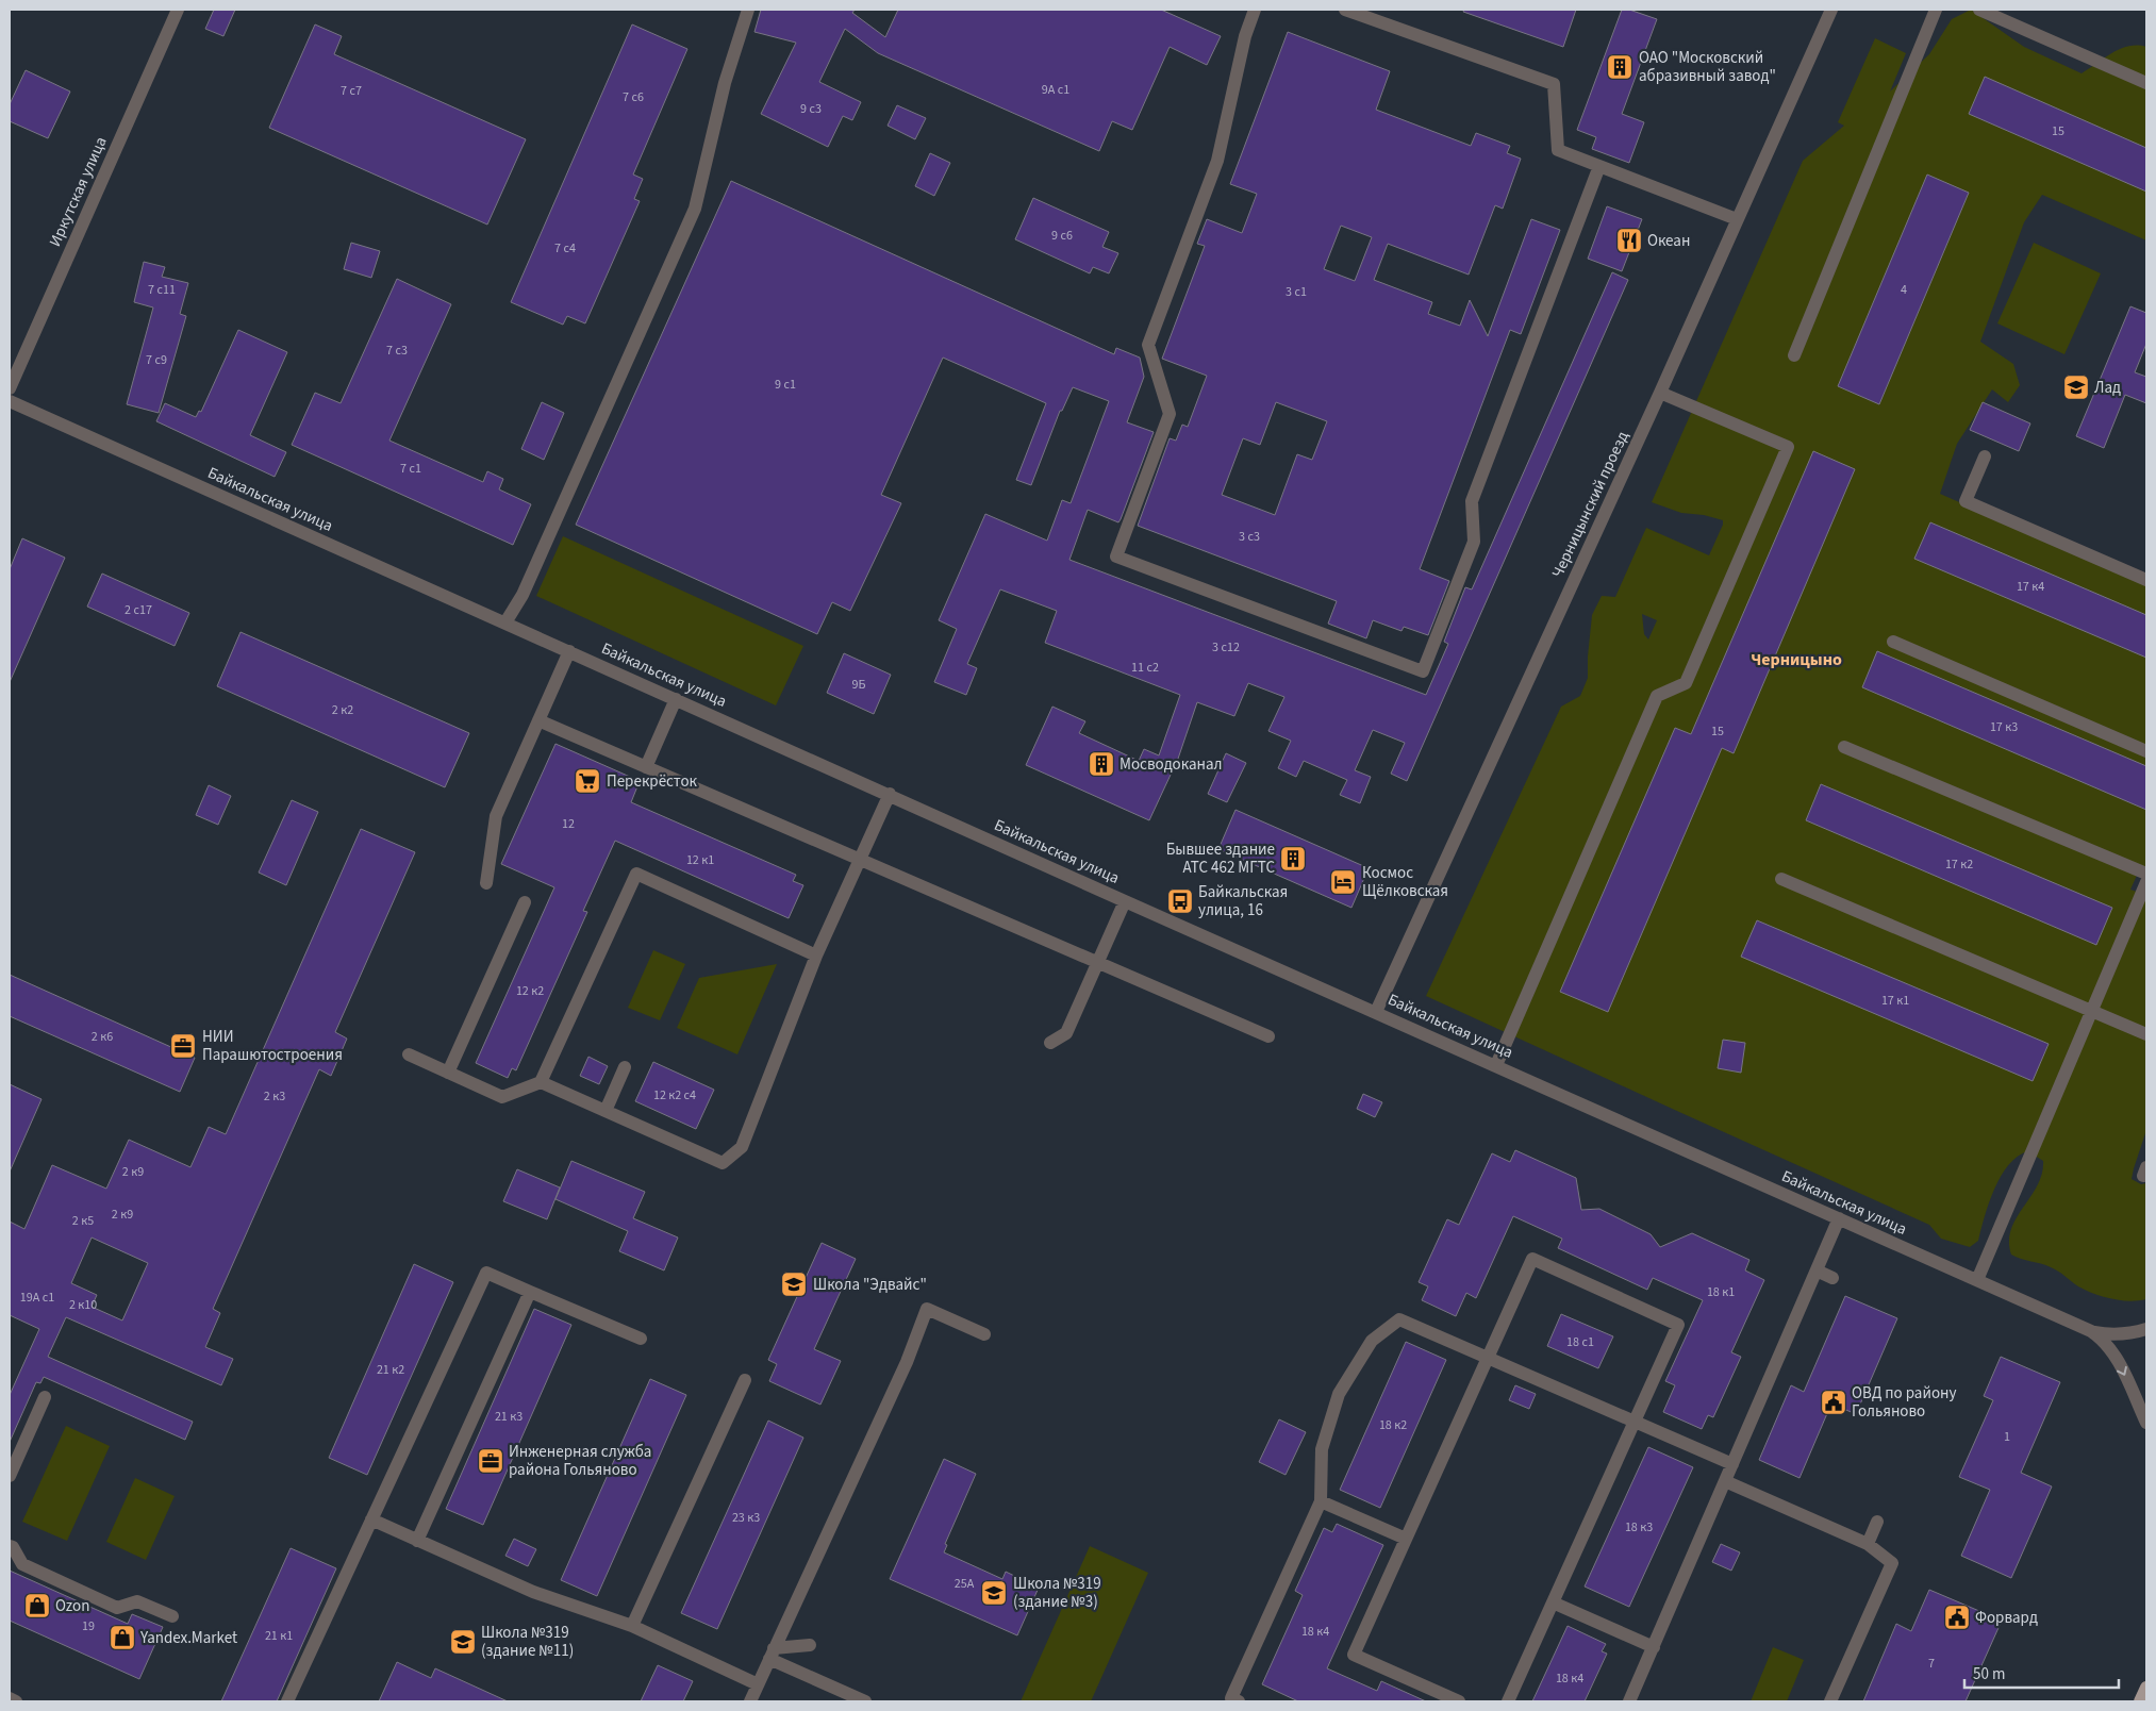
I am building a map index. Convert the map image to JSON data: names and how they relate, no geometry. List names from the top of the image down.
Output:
{
  "streets": {
    "street": ["Иркутская улица", "Байкальская улица", "Черницынский проезд"]
  },
  "crossings": [
    ["Байкальская улица", "Черницынский проезд"]
  ],
  "districts": ["Черницыно"],
  "places": {
    "building": ["ОАО \"Московский абразивный завод\"", "Мосводоканал", "Бывшее здание АТС 462 МГТС"],
    "restaurant": ["Океан"],
    "school or university": [
      "Лад",
      "Школа \"Эдвайс\"",
      "Школа №319 (здание №3)",
      "Школа №319 (здание №11)"
    ],
    "supermarket": ["Перекрёсток"],
    "hotel": ["Космос Щёлковская"],
    "bus stop": ["Байкальская улица, 16"],
    "office": ["НИИ Парашютостроения", "Инженерная служба района Гольяново"],
    "public building": ["ОВД по району Гольяново", "Форвард"],
    "shop": ["Ozon", "Yandex.Market"]
  },
  "house_numbers": [
    "9А с1",
    "7 с7",
    "7 с6",
    "9 с3",
    "15",
    "9 с6",
    "7 с4",
    "7 с11",
    "4",
    "3 с1",
    "7 с3",
    "7 с9",
    "9 с1",
    "7 с1",
    "3 с3",
    "17 к4",
    "2 c17",
    "3 с12",
    "11 с2",
    "9Б",
    "2 к2",
    "17 к3",
    "15",
    "12",
    "12 к1",
    "17 к2",
    "12 к2",
    "17 к1",
    "2 к6",
    "12 к2 с4",
    "2 к3",
    "2 к9",
    "2 к9",
    "2 к5",
    "18 к1",
    "19A с1",
    "2 к10",
    "18 с1",
    "21 к2",
    "21 к3",
    "18 к2",
    "1",
    "23 к3",
    "18 к3",
    "25А",
    "19",
    "18 к4",
    "21 к1",
    "7",
    "18 к4"
  ],
  "scale_bar": "50 m"
}
